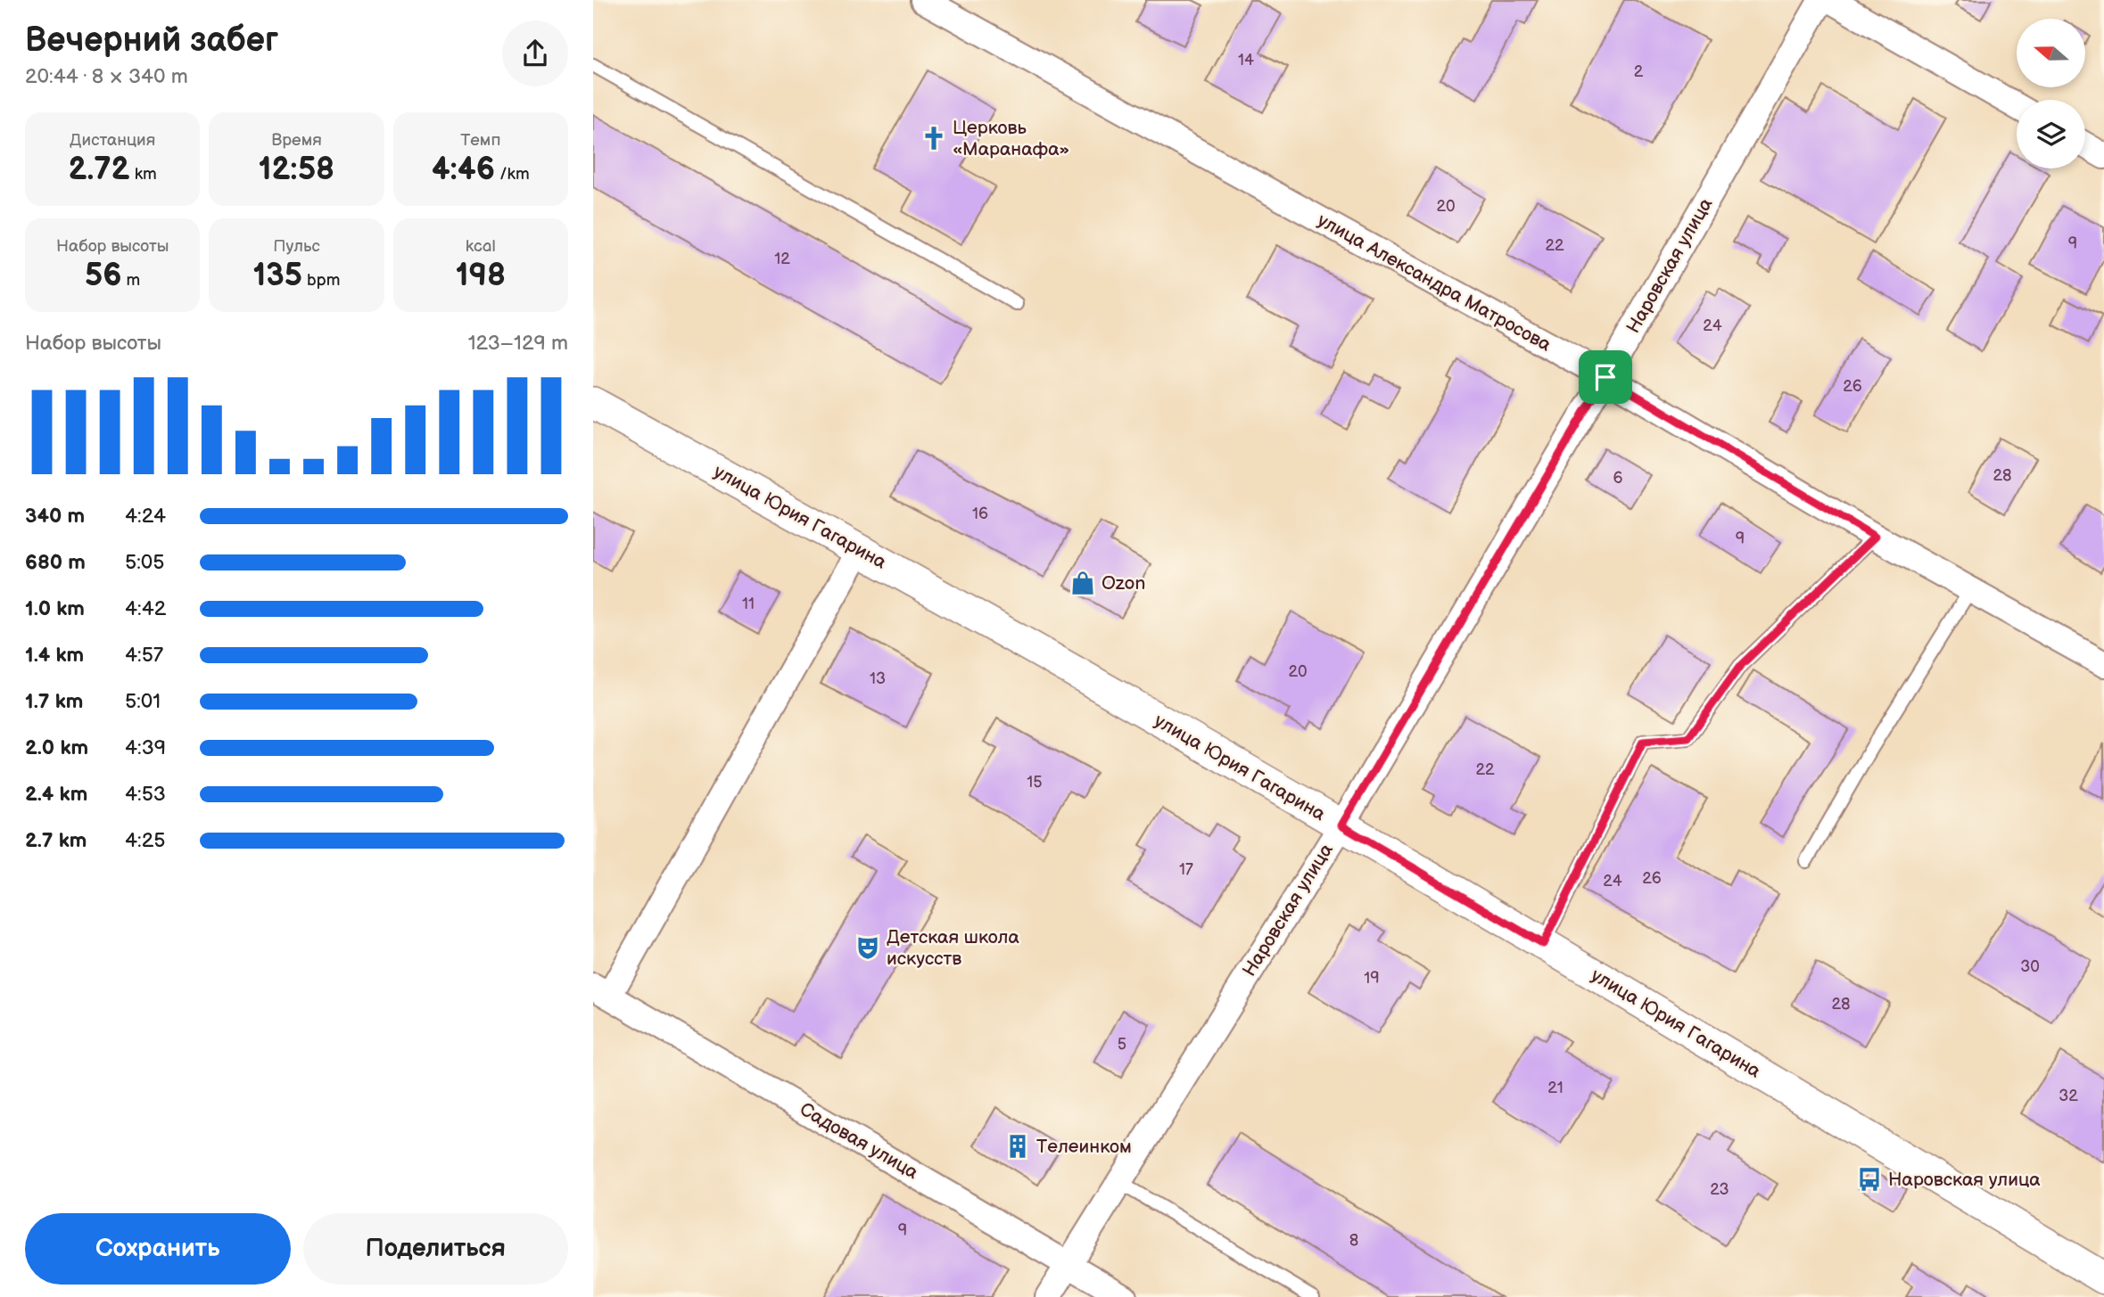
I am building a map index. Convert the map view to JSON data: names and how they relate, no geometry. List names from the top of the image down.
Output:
{
  "streets": {
    "street": [
      "Наровская улица",
      "улица Александра Матросова",
      "улица Юрия Гагарина",
      "Садовая улица"
    ]
  },
  "crossings": [
    ["Наровская улица", "улица Александра Матросова"],
    ["Наровская улица", "улица Юрия Гагарина"],
    ["Наровская улица", "Садовая улица"]
  ],
  "places": {
    "church": ["Церковь «Маранафа»"],
    "shop": ["Ozon"],
    "theatre": ["Детская школа искусств"],
    "building": ["Телеинком"],
    "bus stop": ["Наровская улица"]
  },
  "house_numbers": [
    "14",
    "2",
    "20",
    "9",
    "22",
    "12",
    "24",
    "26",
    "28",
    "6",
    "16",
    "9",
    "11",
    "20",
    "13",
    "22",
    "15",
    "17",
    "26",
    "24",
    "30",
    "19",
    "28",
    "5",
    "21",
    "32",
    "23",
    "9",
    "8"
  ],
  "north": "left",
  "page": {
    "heading": ["Вечерний забег", "20:44 · 8 × 340 m"],
    "stats": [
      ["Дистанция", "2.72 km"],
      ["Время", "12:58"],
      ["Темп", "4:46 /km"],
      ["Набор высоты", "56 m"],
      ["Пульс", "135 bpm"],
      ["kcal", "198"]
    ],
    "chart": ["Набор высоты", "123–129 m"],
    "list": [
      {
        "name": "340 m",
        "note": "4:24"
      },
      {
        "name": "680 m",
        "note": "5:05"
      },
      {
        "name": "1.0 km",
        "note": "4:42"
      },
      {
        "name": "1.4 km",
        "note": "4:57"
      },
      {
        "name": "1.7 km",
        "note": "5:01"
      },
      {
        "name": "2.0 km",
        "note": "4:39"
      },
      {
        "name": "2.4 km",
        "note": "4:53"
      },
      {
        "name": "2.7 km",
        "note": "4:25"
      }
    ],
    "buttons": ["Сохранить", "Поделиться"]
  }
}
